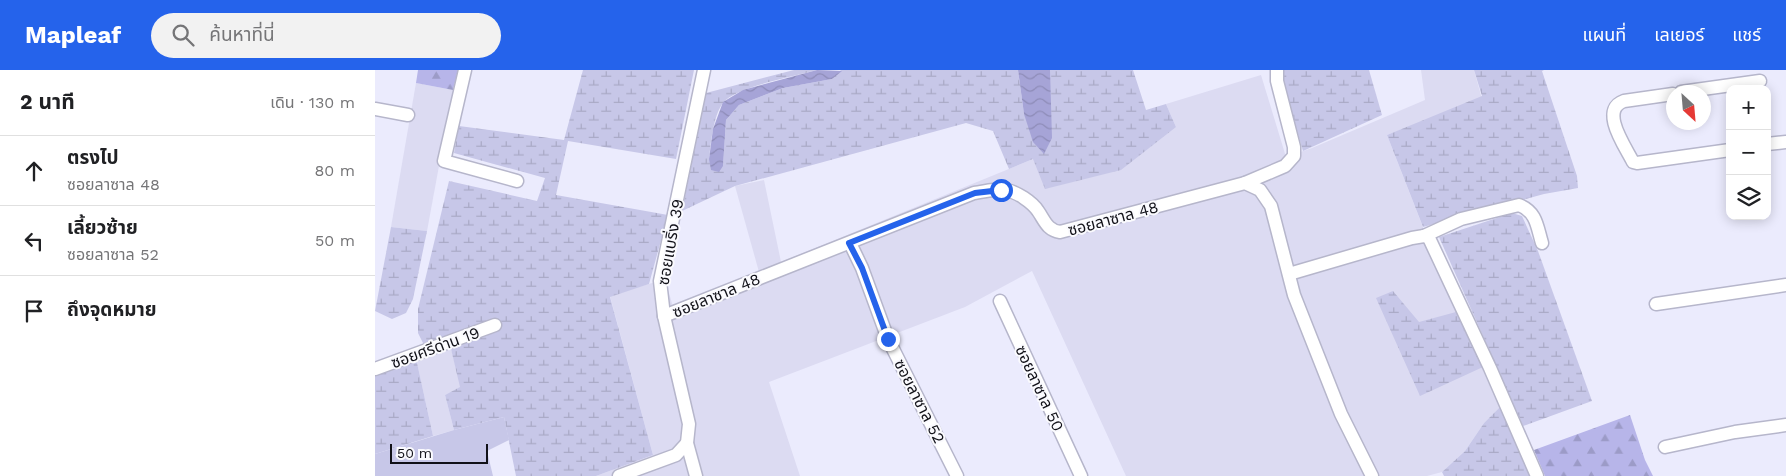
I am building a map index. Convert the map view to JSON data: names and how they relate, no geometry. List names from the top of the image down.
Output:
{
  "streets": {
    "street": [
      "ซอยลาซาล 48",
      "ซอยแบริ่ง 39",
      "ซอยศรีด่าน 19",
      "ซอยลาซาล 50",
      "ซอยลาซาล 52"
    ]
  },
  "crossings": [
    ["ซอยลาซาล 48", "ซอยแบริ่ง 39"],
    ["ซอยลาซาล 48", "ซอยลาซาล 52"]
  ],
  "scale_bar": "50 m",
  "north": "bottom right",
  "page": {
    "header": "Mapleaf",
    "search": "ค้นหาที่นี่",
    "nav": ["แผนที่", "เลเยอร์", "แชร์"],
    "heading": ["2 นาที", "เดิน · 130 m"],
    "map_buttons": ["+", "−"],
    "list": [
      ["ตรงไป", "ซอยลาซาล 48", "80 m"],
      ["เลี้ยวซ้าย", "ซอยลาซาล 52", "50 m"],
      "ถึงจุดหมาย"
    ],
    "scale": "50 m"
  }
}
